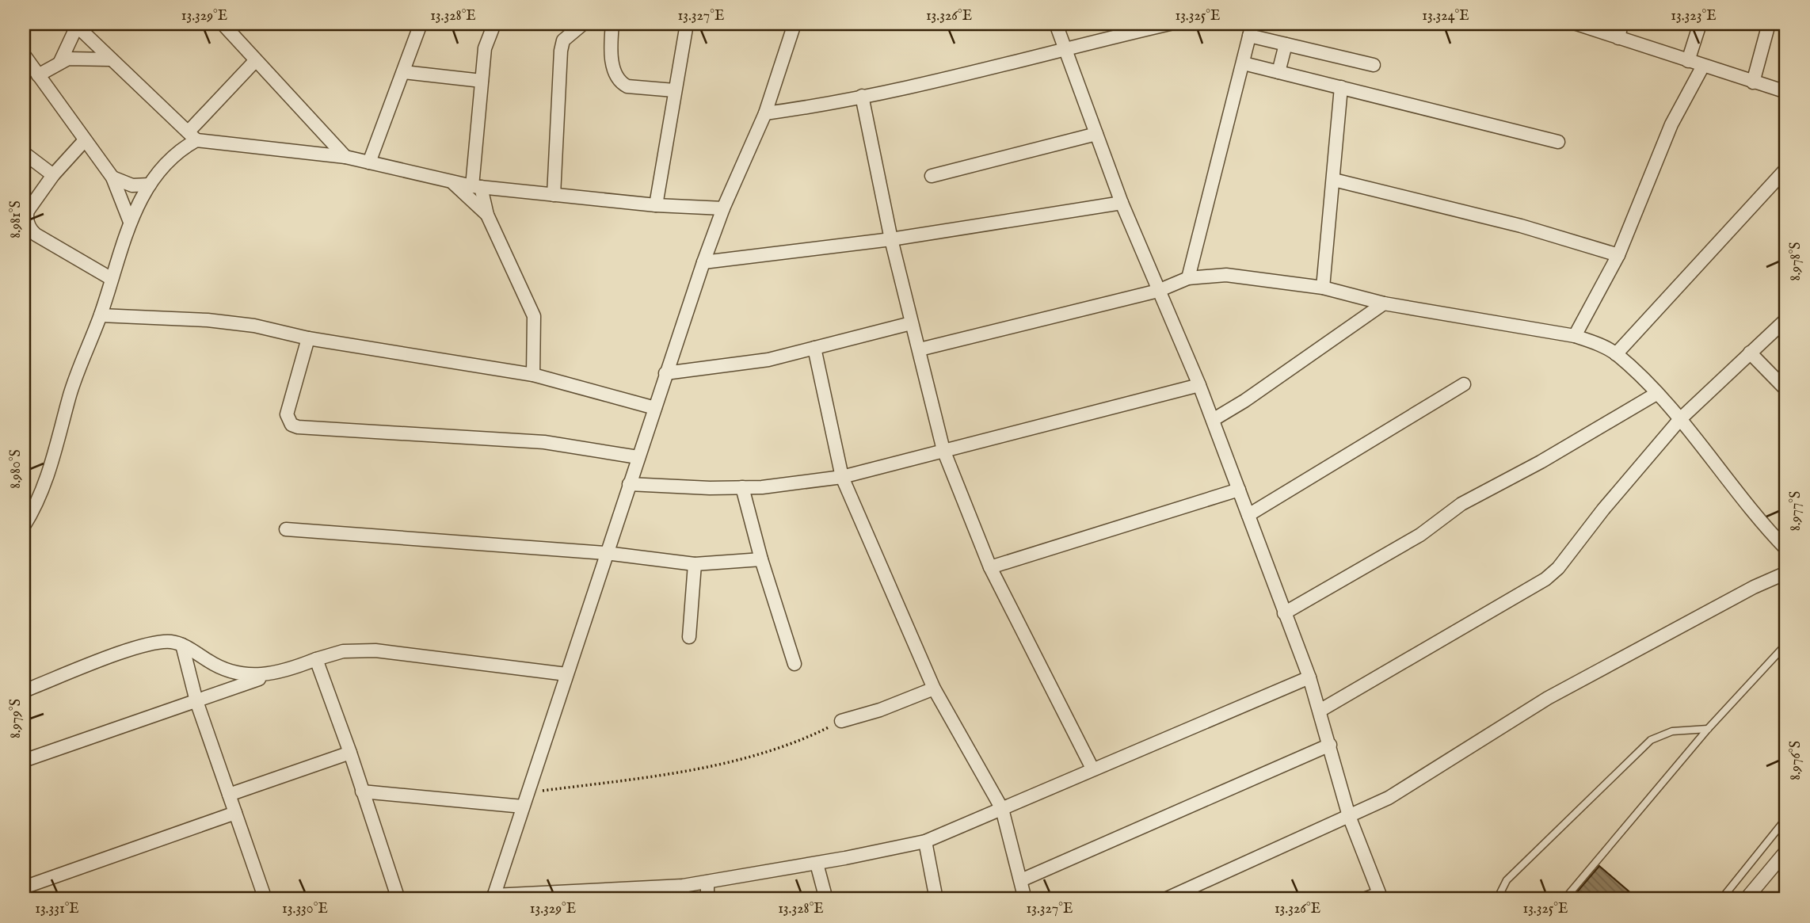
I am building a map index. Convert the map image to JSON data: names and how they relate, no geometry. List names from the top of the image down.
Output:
{
  "coordinates": [
    "13.329°E",
    "13.328°E",
    "13.327°E",
    "13.326°E",
    "13.325°E",
    "13.324°E",
    "13.323°E",
    "8.981°S",
    "8.978°S",
    "8.980°S",
    "8.977°S",
    "8.979°S",
    "8.976°S",
    "13.331°E",
    "13.330°E"
  ]
}
